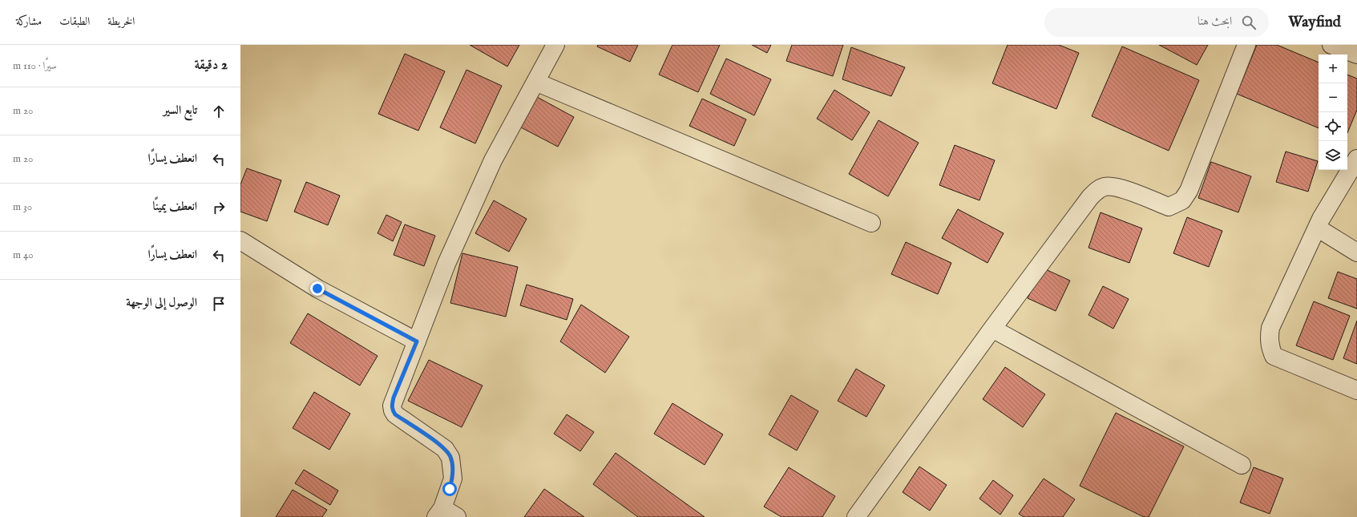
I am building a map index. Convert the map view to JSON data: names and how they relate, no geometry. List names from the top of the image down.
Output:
{
  "page": {
    "header": "Wayfind",
    "search": "ابحث هنا",
    "nav": ["الخريطة", "الطبقات", "مشاركة"],
    "heading": ["2 دقيقة", "سيرًا · 110 m"],
    "map_buttons": ["+", "−"],
    "list": [
      ["تابع السير", "20 m"],
      ["انعطف يسارًا", "20 m"],
      ["انعطف يمينًا", "30 m"],
      ["انعطف يسارًا", "40 m"],
      "الوصول إلى الوجهة"
    ]
  }
}
